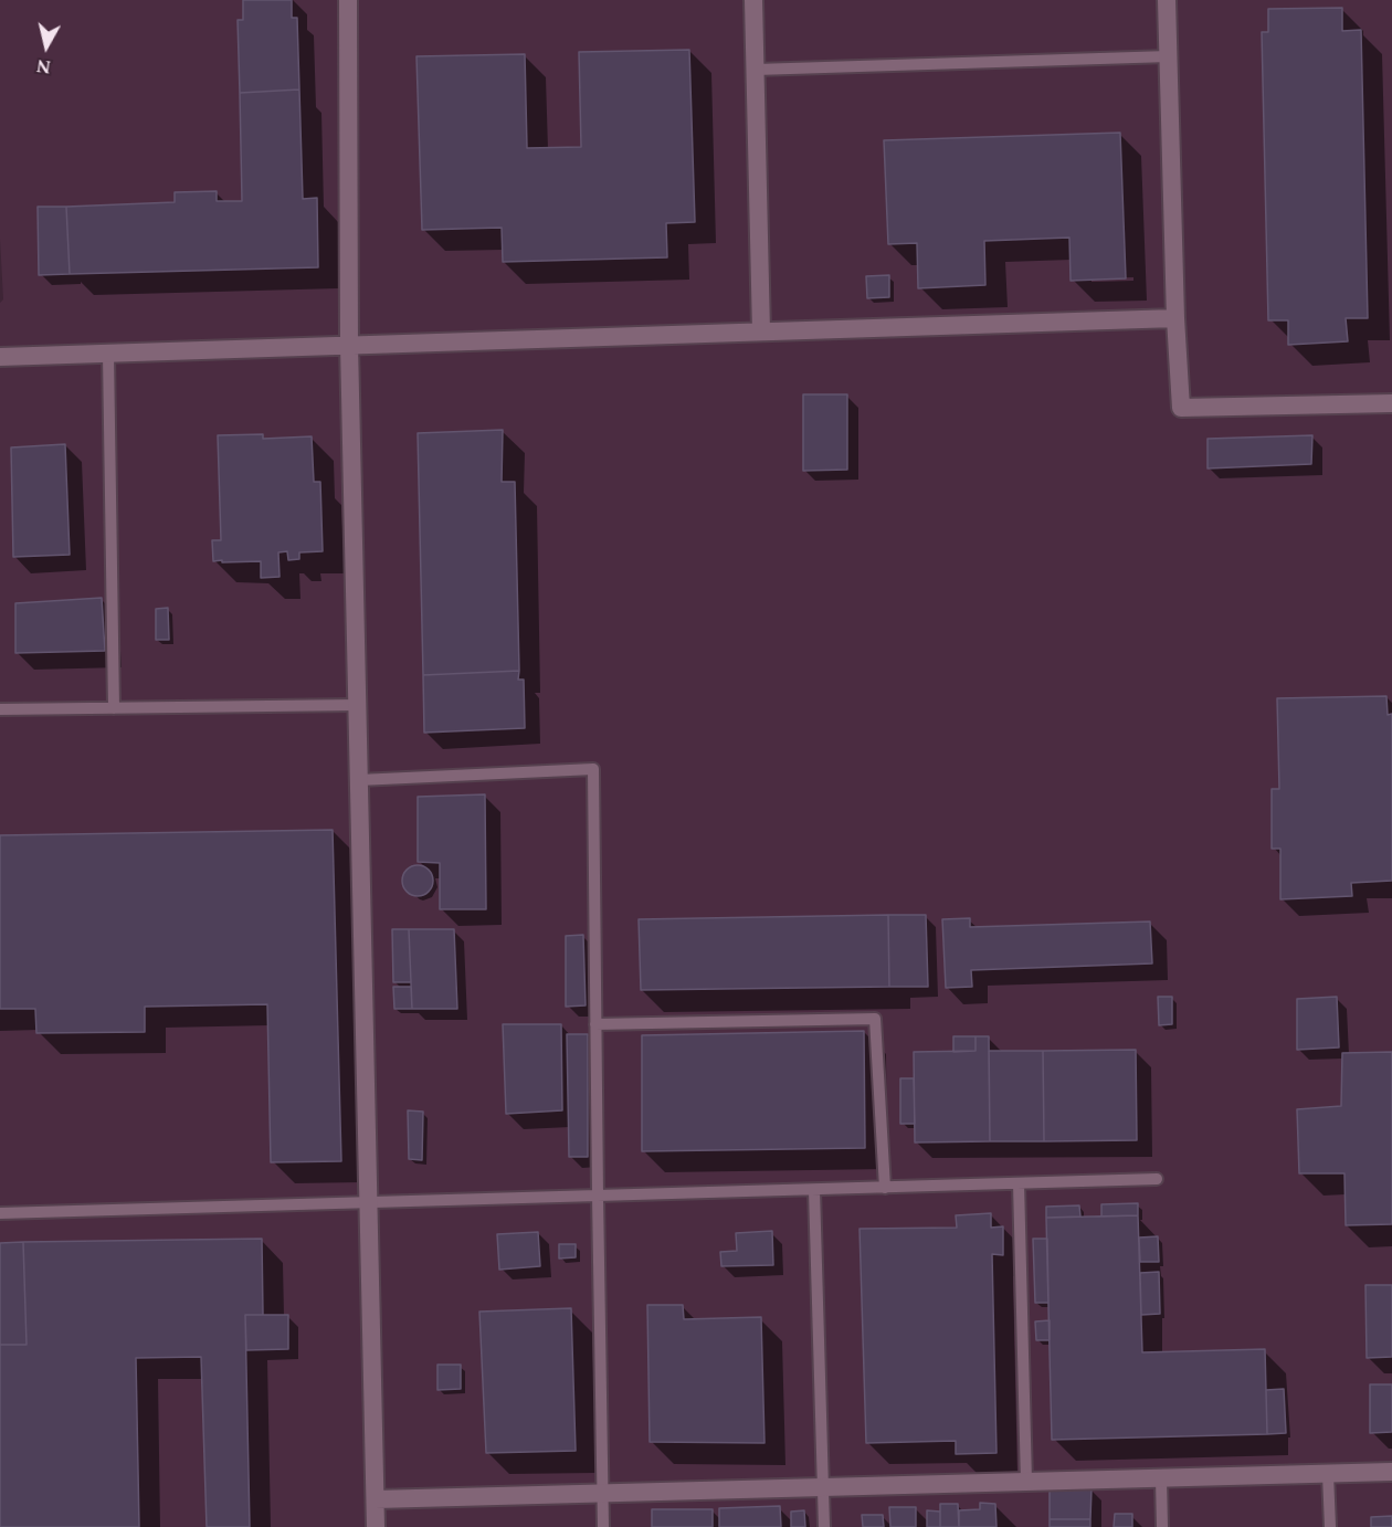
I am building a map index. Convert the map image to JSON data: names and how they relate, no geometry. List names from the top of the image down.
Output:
{
  "north": "bottom"
}
